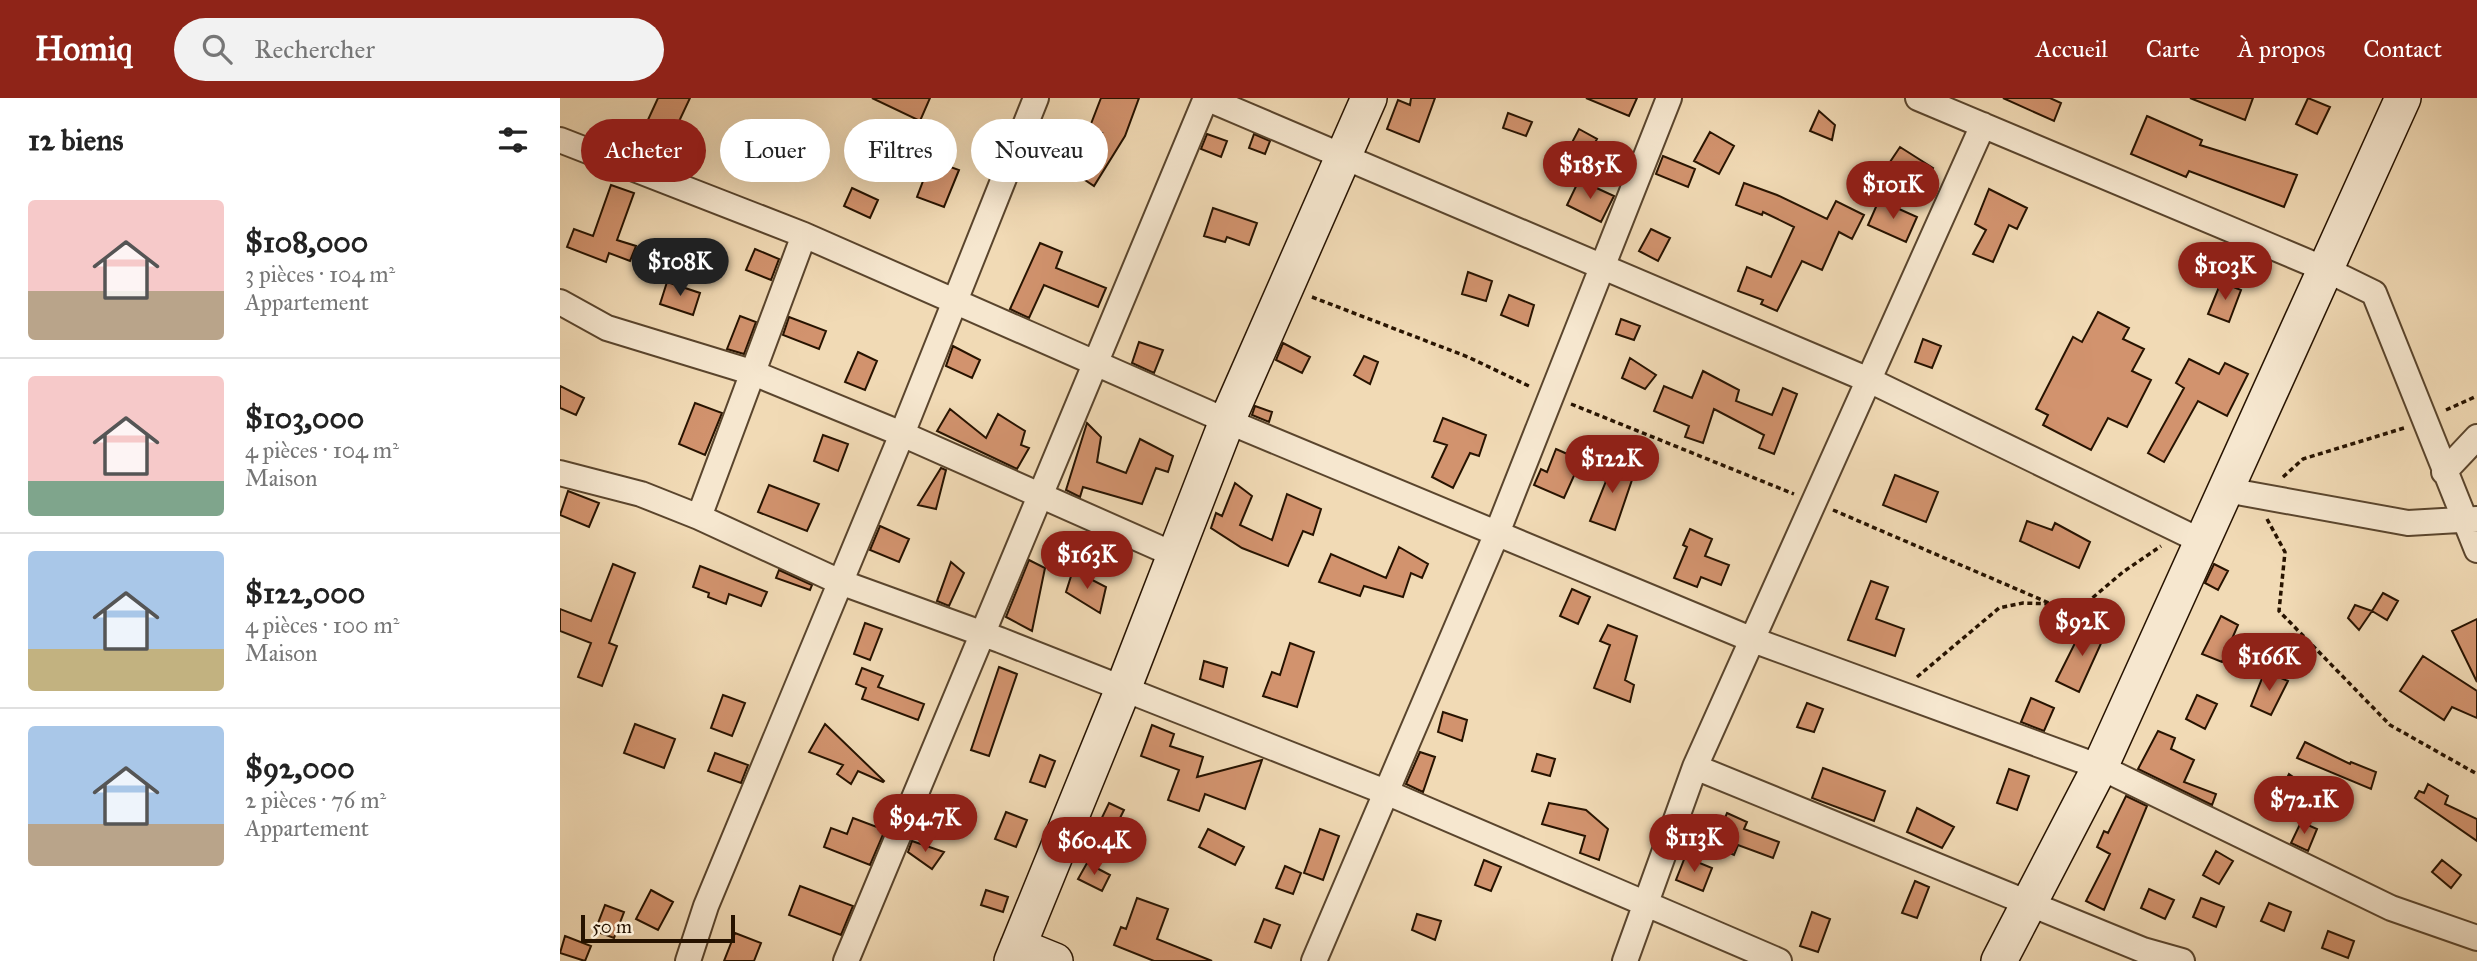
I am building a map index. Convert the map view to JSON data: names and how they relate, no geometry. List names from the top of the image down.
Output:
{
  "scale_bar": "50 m",
  "page": {
    "header": "Homiq",
    "search": "Rechercher",
    "nav": [
      "Accueil",
      "Carte",
      "À propos",
      "Contact"
    ],
    "heading": "12 biens",
    "chip": [
      "Acheter",
      "Louer",
      "Filtres",
      "Nouveau"
    ],
    "price": [
      "$185K",
      "$101K",
      "$108K",
      "$103K",
      "$122K",
      "$163K",
      "$92K",
      "$166K",
      "$72.1K",
      "$94.7K",
      "$113K",
      "$60.4K"
    ],
    "list": [
      {
        "name": "$108,000",
        "note": "3 pièces · 104 m² · Appartement"
      },
      {
        "name": "$103,000",
        "note": "4 pièces · 104 m² · Maison"
      },
      {
        "name": "$122,000",
        "note": "4 pièces · 100 m² · Maison"
      },
      {
        "name": "$92,000",
        "note": "2 pièces · 76 m² · Appartement"
      }
    ],
    "scale": "50 m"
  }
}
